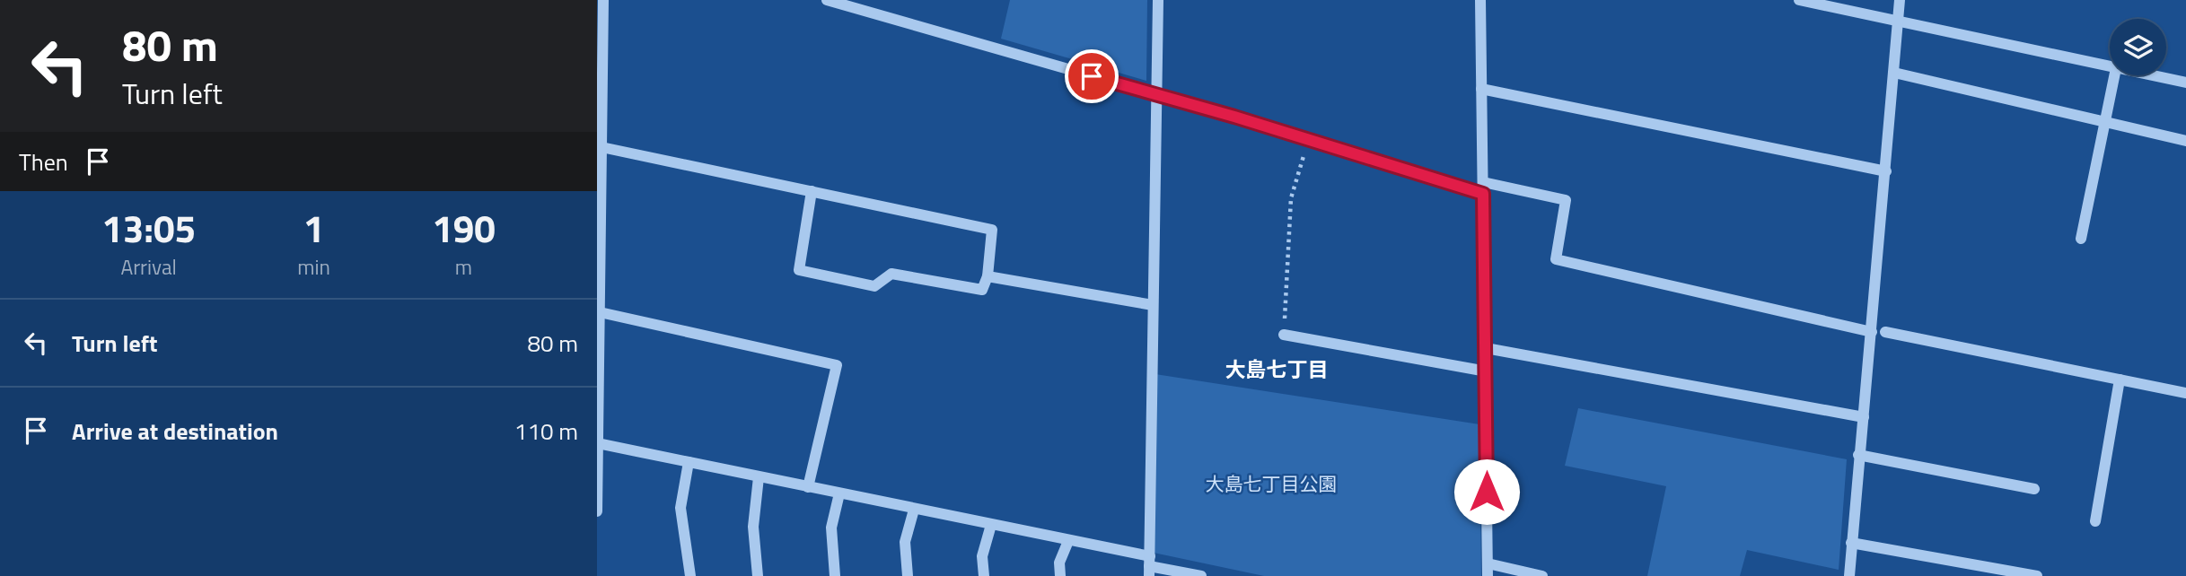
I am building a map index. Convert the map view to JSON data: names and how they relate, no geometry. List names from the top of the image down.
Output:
{
  "districts": ["大島七丁目"],
  "parks": ["大島七丁目公園"],
  "page": {
    "turn": ["80 m", "Turn left"],
    "then": "Then",
    "eta": [
      "13:05",
      "Arrival",
      "1",
      "min",
      "190",
      "m"
    ],
    "list": [
      {
        "name": "Turn left",
        "value": "80 m"
      },
      {
        "name": "Arrive at destination",
        "value": "110 m"
      }
    ]
  }
}
